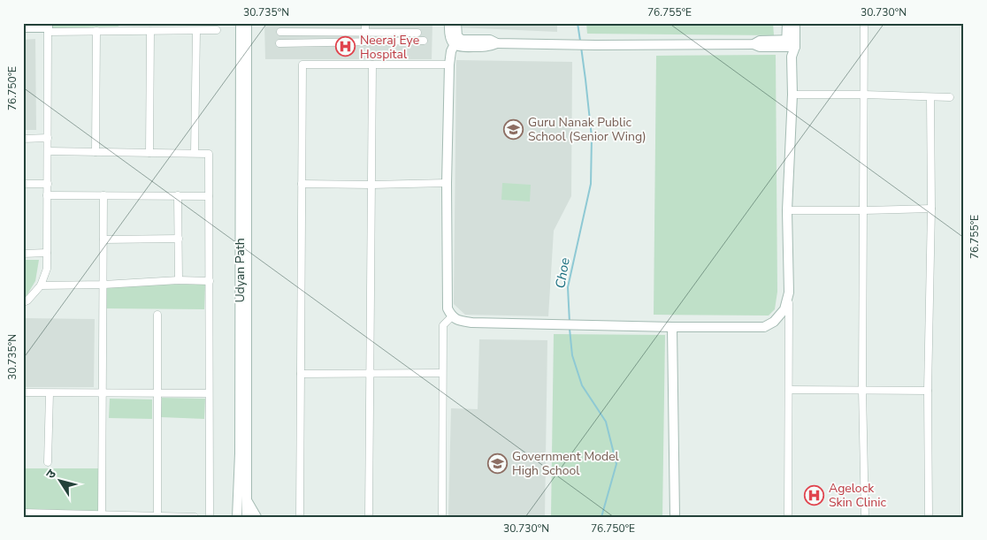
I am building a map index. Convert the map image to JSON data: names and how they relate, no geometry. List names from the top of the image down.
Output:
{
  "streets": {
    "street": ["Udyan Path"]
  },
  "water": ["Choe"],
  "places": {
    "hospital": ["Neeraj Eye Hospital", "Agelock Skin Clinic"],
    "school or university": ["Guru Nanak Public School (Senior Wing)", "Government Model High School"]
  },
  "north": "top left",
  "coordinates": [
    "30.735°N",
    "76.755°E",
    "30.730°N",
    "76.750°E"
  ]
}
